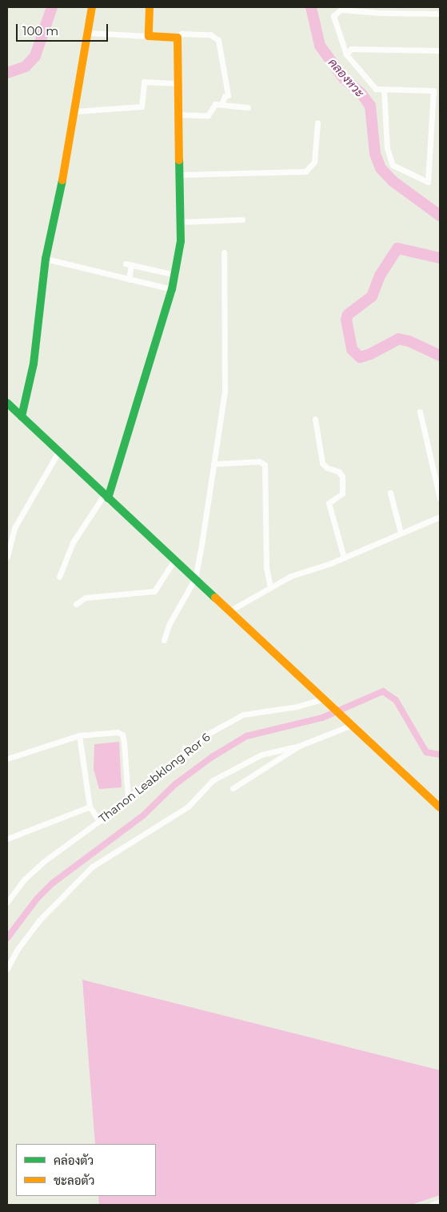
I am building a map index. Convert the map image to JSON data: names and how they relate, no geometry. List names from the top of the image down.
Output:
{
  "streets": {
    "street": ["Thanon Leabklong Ror 6"]
  },
  "water": ["คลองหวะ"],
  "legend": ["คล่องตัว", "ชะลอตัว"],
  "scale_bar": "100 m"
}
